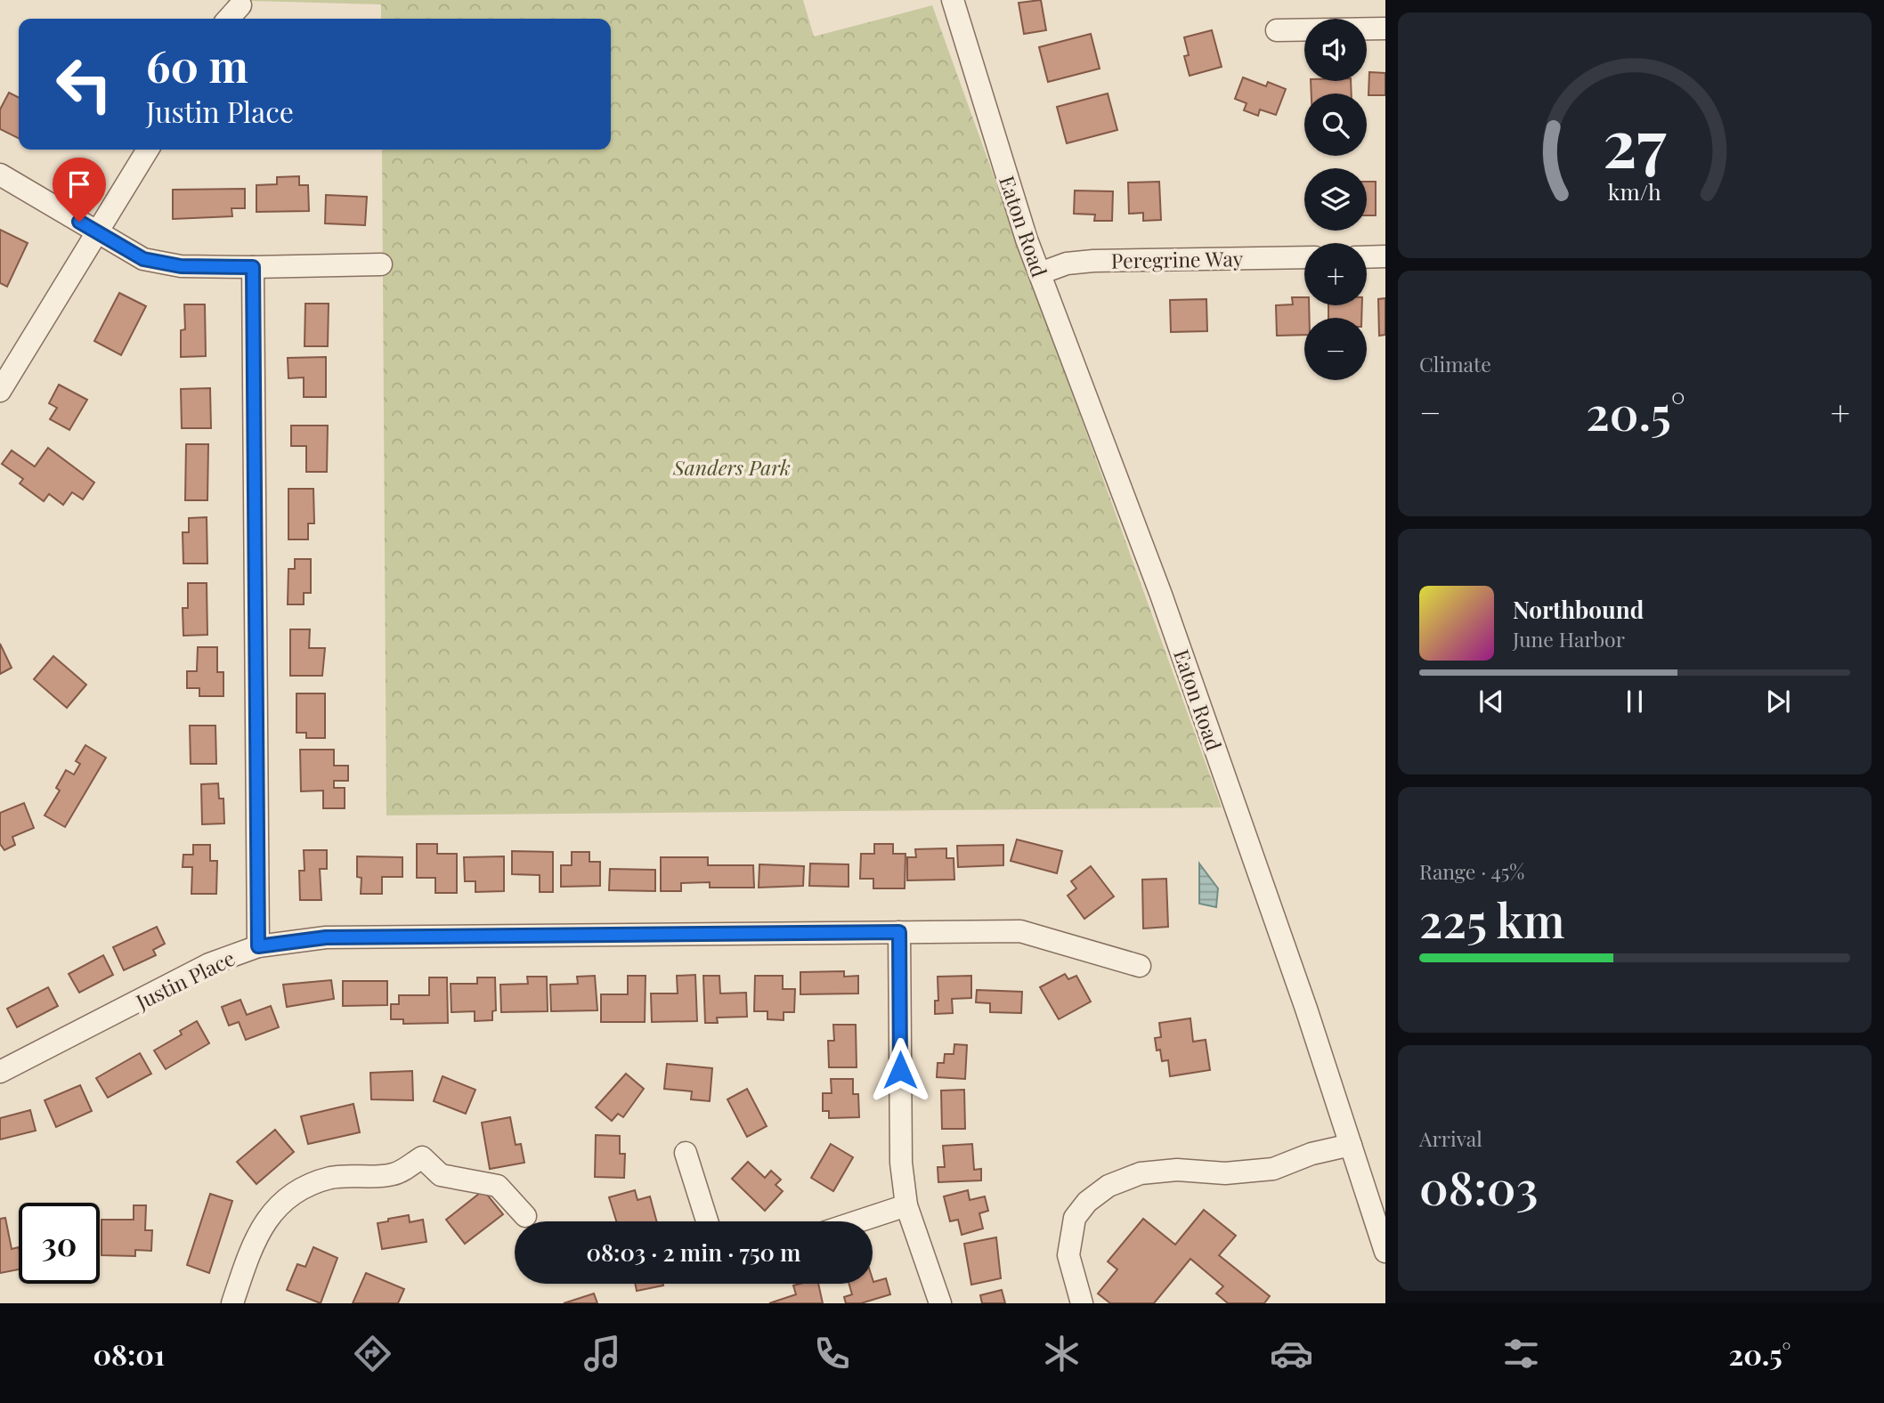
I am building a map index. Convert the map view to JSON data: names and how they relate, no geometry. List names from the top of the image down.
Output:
{
  "streets": {
    "street": ["Eaton Road", "Peregrine Way", "Justin Place"]
  },
  "crossings": [
    ["Eaton Road", "Peregrine Way"]
  ],
  "parks": ["Sanders Park"],
  "page": {
    "map_buttons": ["+", "−"],
    "turn": ["60 m", "Justin Place"],
    "tile": [
      "Climate",
      ["Range · 45%", "225 km"],
      ["Arrival", "08:03"]
    ],
    "heat": ["−", "20.5°", "+"],
    "song": ["Northbound", "June Harbor"],
    "limit": "30",
    "trip": "08:03 · 2 min · 750 m",
    "tabs": ["08:01", "20.5°"],
    "gauge": ["27", "km/h"]
  }
}
